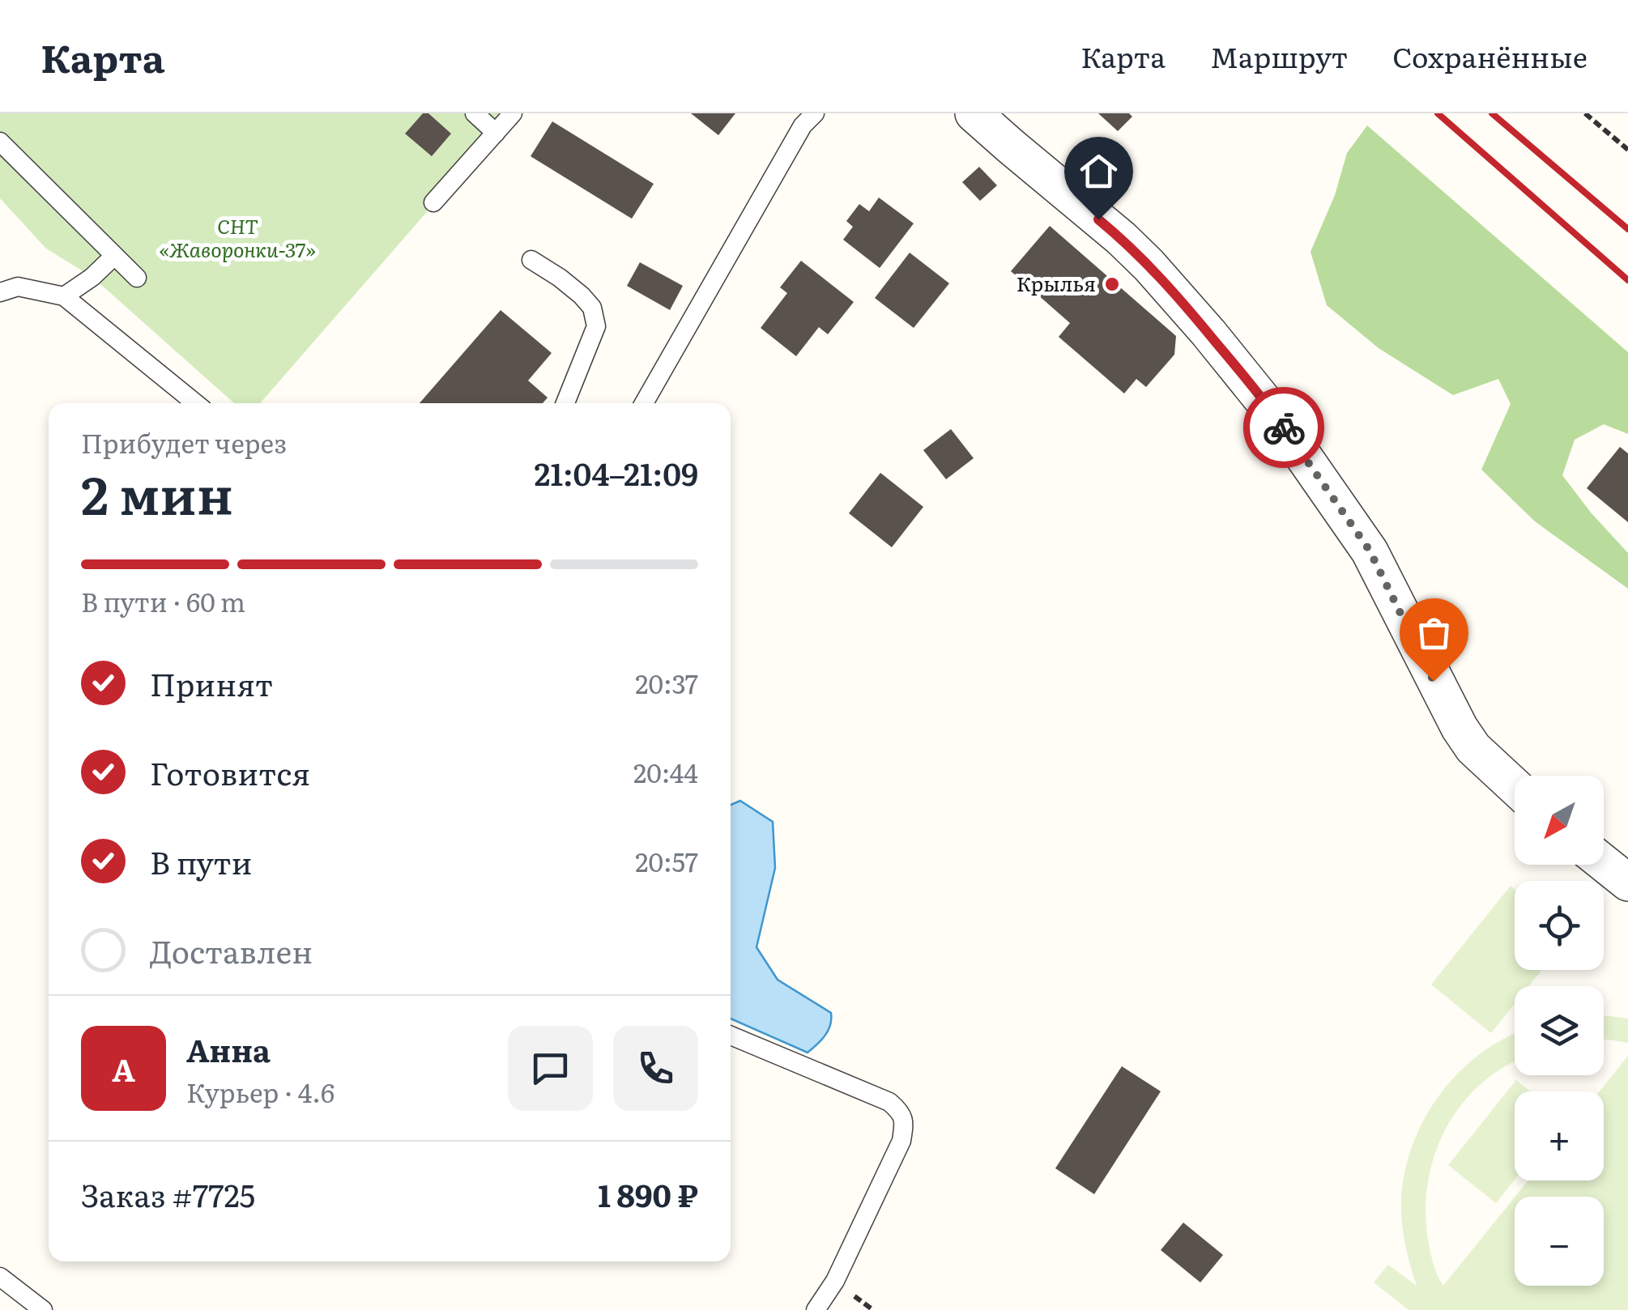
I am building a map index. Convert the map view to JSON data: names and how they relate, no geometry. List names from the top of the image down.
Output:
{
  "parks": ["СНТ «Жаворонки-37»"],
  "places": ["Крылья"],
  "north": "bottom left",
  "page": {
    "header": "Карта",
    "nav": ["Карта", "Маршрут", "Сохранённые"],
    "heading": ["2 мин", "Прибудет через", "21:04–21:09"],
    "panel": [
      "Анна",
      "Курьер · 4.6",
      "Заказ #7725",
      "1 890 ₽"
    ],
    "bar": "В пути · 60 m",
    "list": [
      ["Принят", "20:37"],
      ["Готовится", "20:44"],
      ["В пути", "20:57"],
      "Доставлен"
    ],
    "map_buttons": ["+", "−"],
    "round": "А"
  }
}
